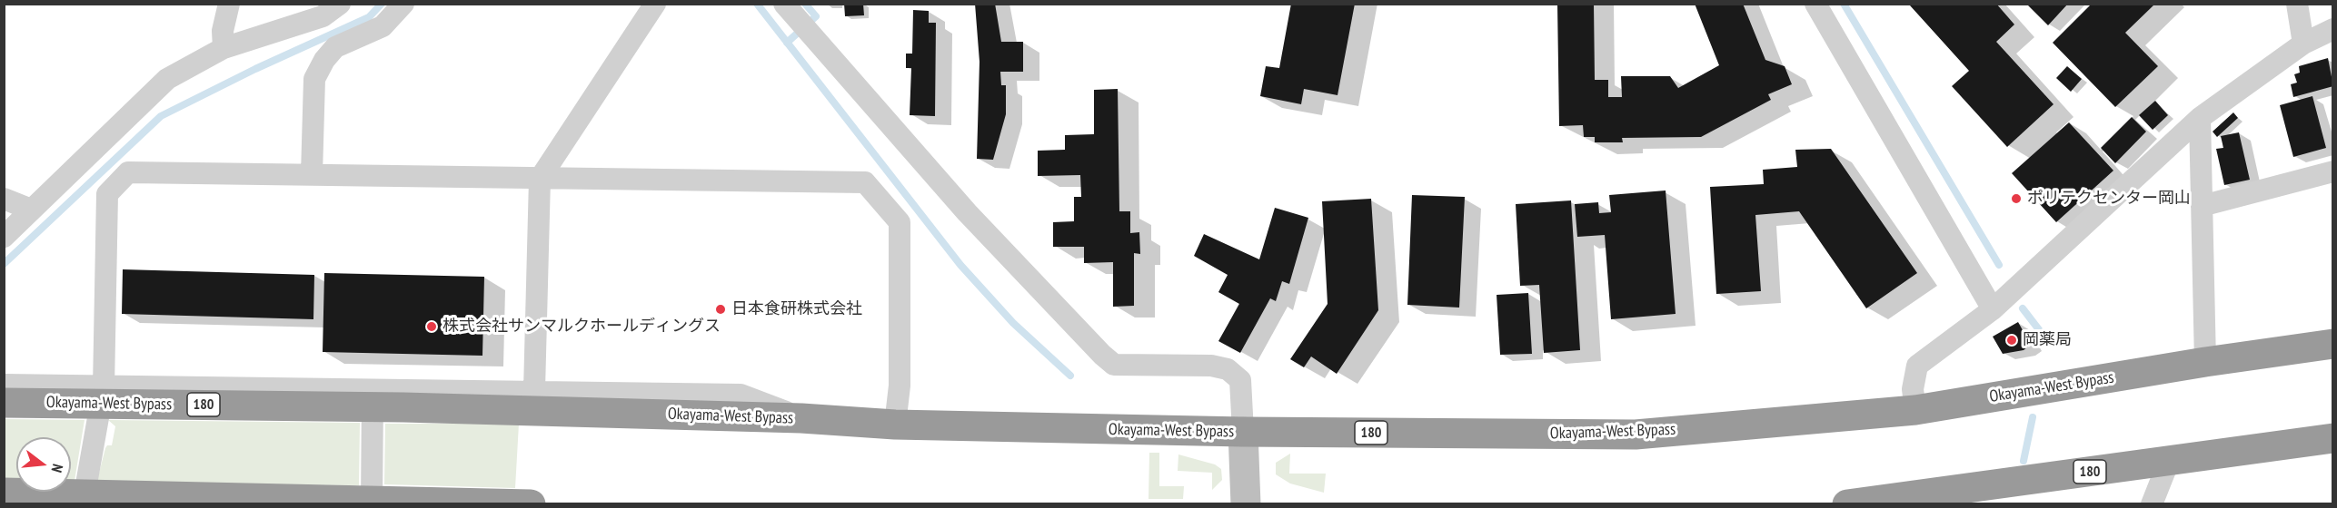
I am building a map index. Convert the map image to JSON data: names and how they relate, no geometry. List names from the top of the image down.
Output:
{
  "streets": {
    "highway": ["Okayama-West Bypass", "180"]
  },
  "places": [
    "ポリテクセンター岡山",
    "日本食研株式会社",
    "株式会社サンマルクホールディングス",
    "岡薬局"
  ],
  "north": "right"
}
